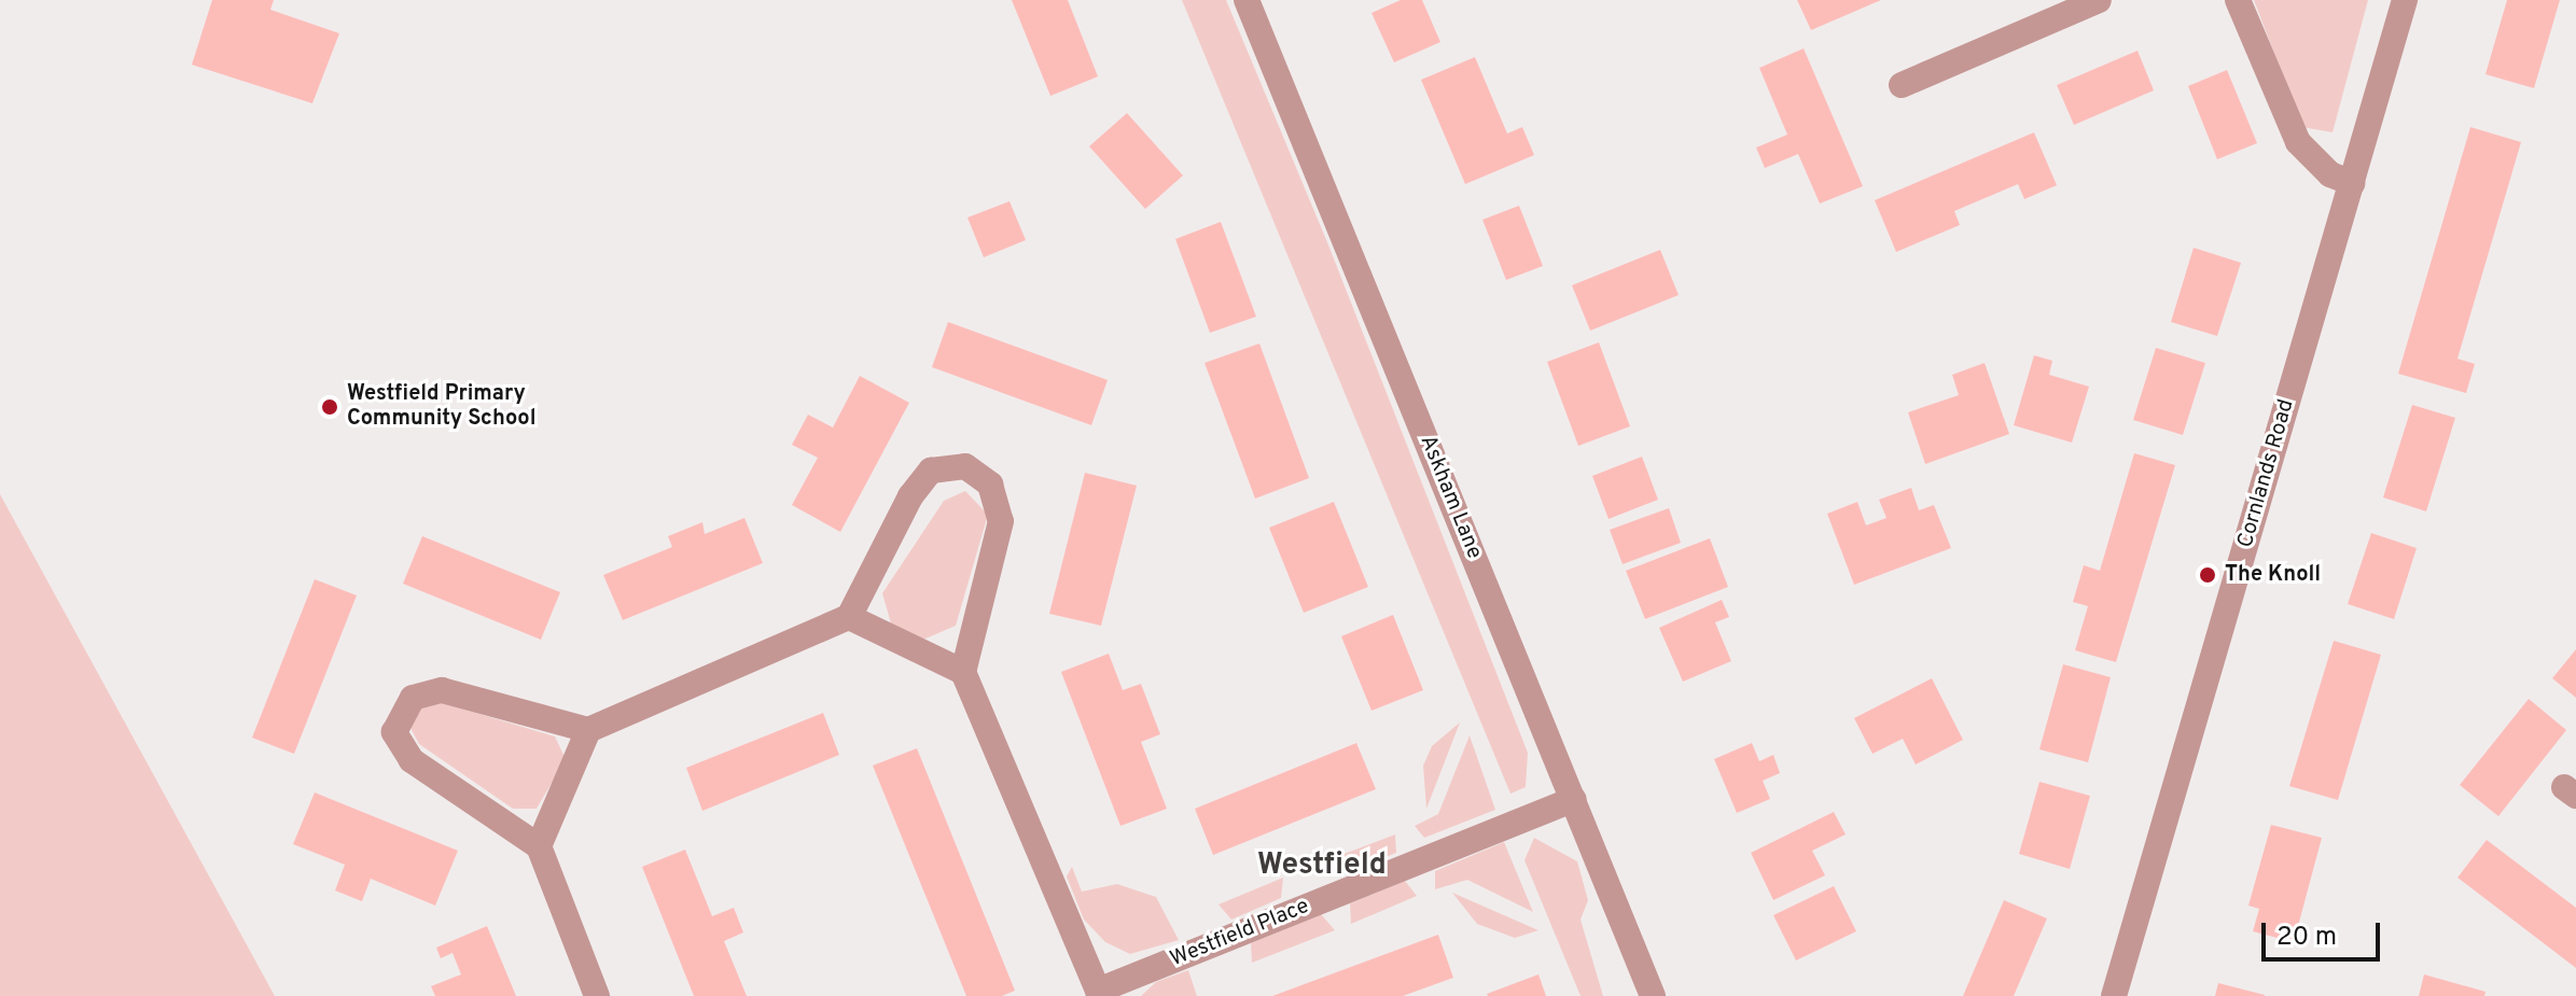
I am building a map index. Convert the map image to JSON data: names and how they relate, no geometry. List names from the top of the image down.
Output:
{
  "streets": {
    "street": ["Cornlands Road", "Askham Lane", "Westfield Place"]
  },
  "crossings": [
    ["Askham Lane", "Westfield Place"]
  ],
  "districts": ["Westfield"],
  "places": ["Westfield Primary Community School", "The Knoll"],
  "scale_bar": "20 m"
}
